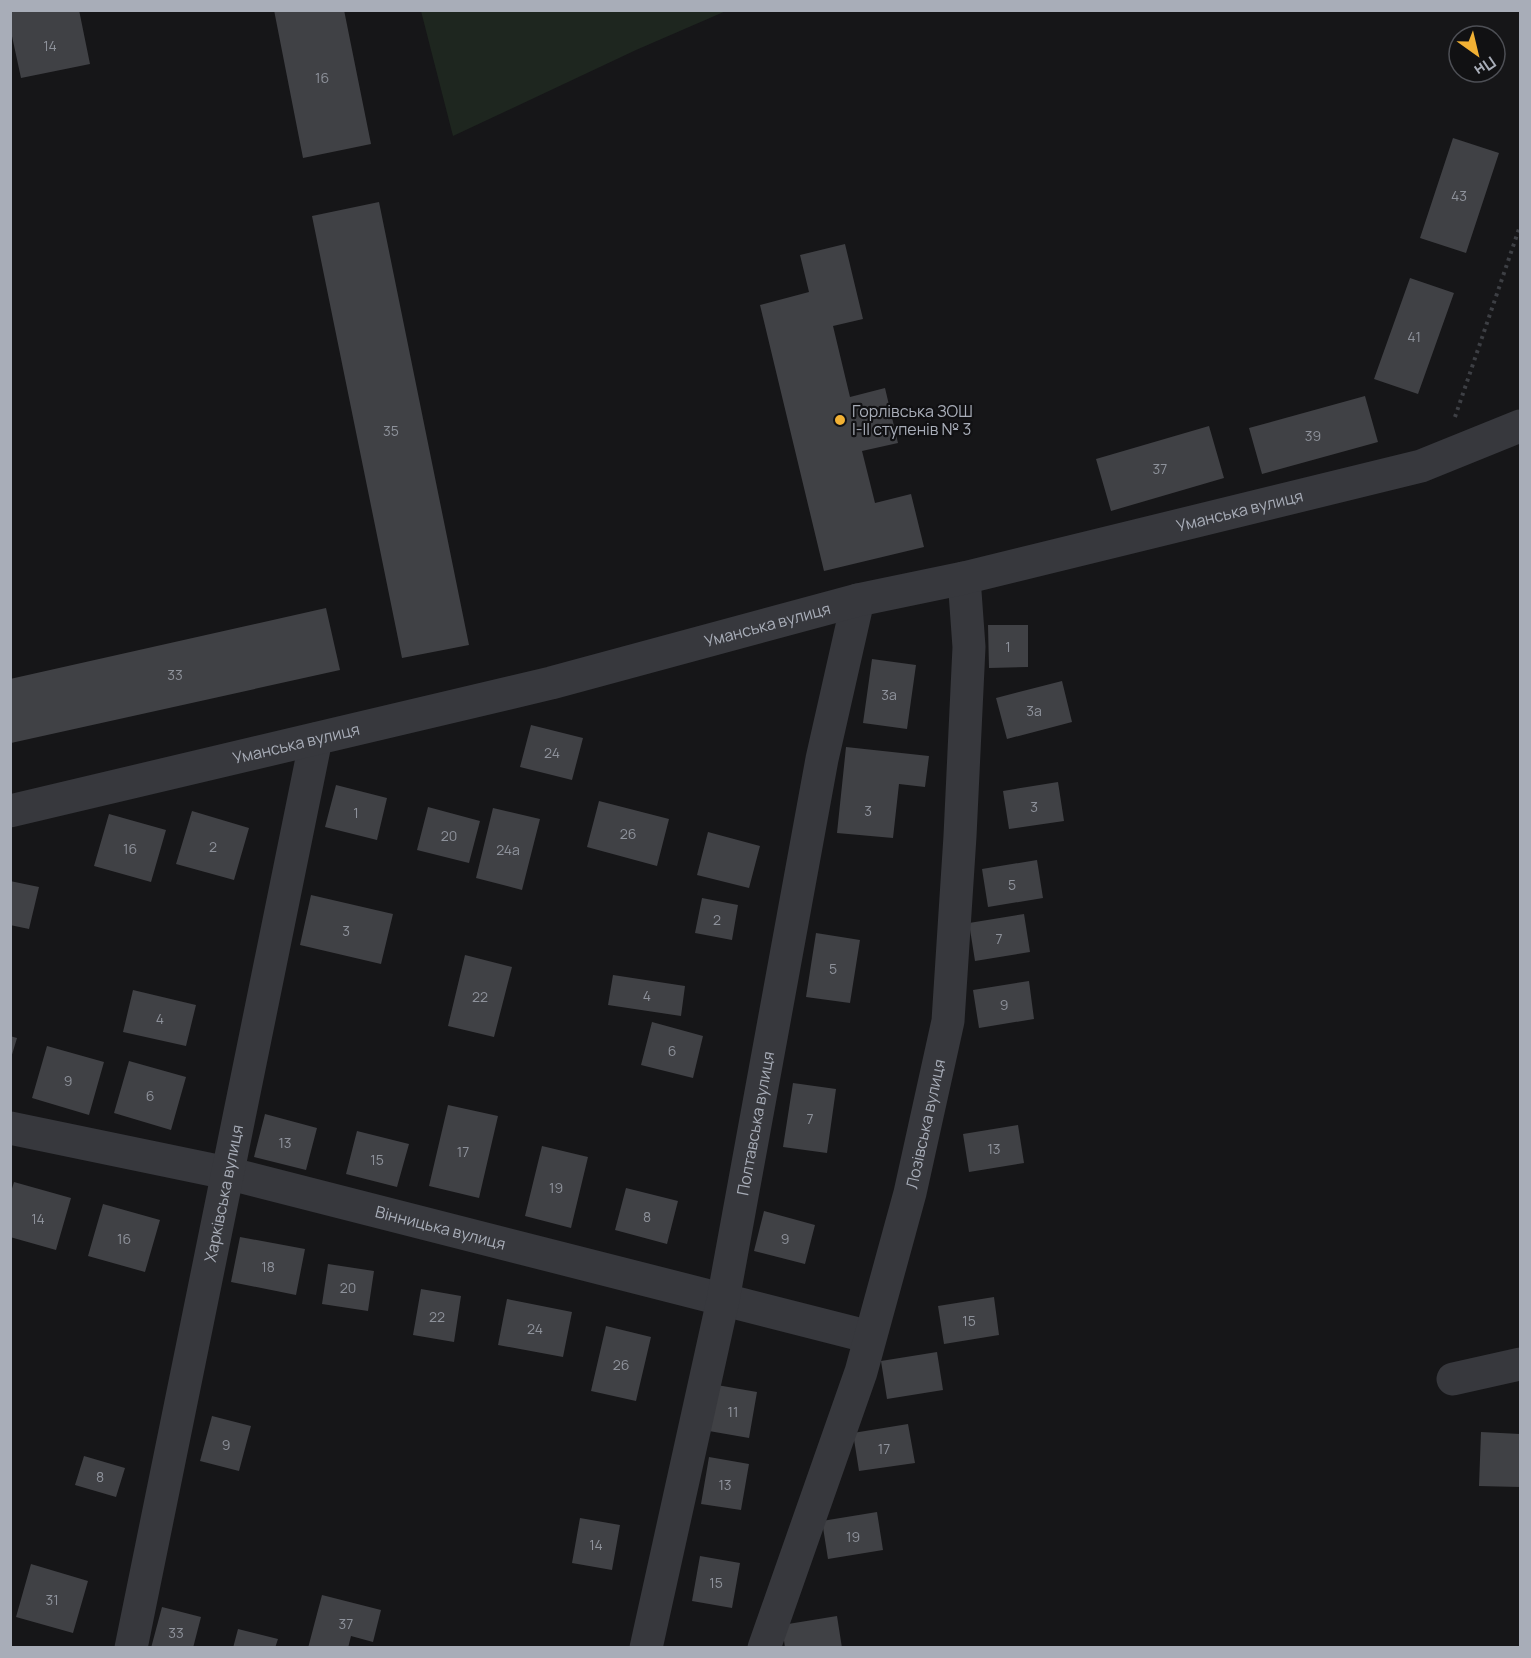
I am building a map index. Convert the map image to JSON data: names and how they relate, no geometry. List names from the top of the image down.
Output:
{
  "streets": {
    "street": [
      "Уманська вулиця",
      "Лозівська вулиця",
      "Полтавська вулиця",
      "Харківська вулиця",
      "Вінницька вулиця"
    ]
  },
  "crossings": [
    ["Уманська вулиця", "Лозівська вулиця"],
    ["Уманська вулиця", "Полтавська вулиця"],
    ["Уманська вулиця", "Харківська вулиця"],
    ["Лозівська вулиця", "Вінницька вулиця"],
    ["Полтавська вулиця", "Вінницька вулиця"],
    ["Харківська вулиця", "Вінницька вулиця"]
  ],
  "places": ["Горлівська ЗОШ І-ІІ ступенів № 3"],
  "house_numbers": [
    "14",
    "16",
    "43",
    "41",
    "35",
    "39",
    "37",
    "1",
    "33",
    "3а",
    "3а",
    "24",
    "3",
    "3",
    "1",
    "26",
    "20",
    "2",
    "16",
    "24а",
    "5",
    "2",
    "3",
    "7",
    "5",
    "4",
    "22",
    "9",
    "4",
    "6",
    "9",
    "6",
    "7",
    "13",
    "13",
    "17",
    "15",
    "19",
    "8",
    "14",
    "16",
    "9",
    "18",
    "20",
    "22",
    "15",
    "24",
    "26",
    "11",
    "9",
    "17",
    "8",
    "13",
    "19",
    "14",
    "15",
    "31",
    "37",
    "33"
  ],
  "north": "bottom right"
}
